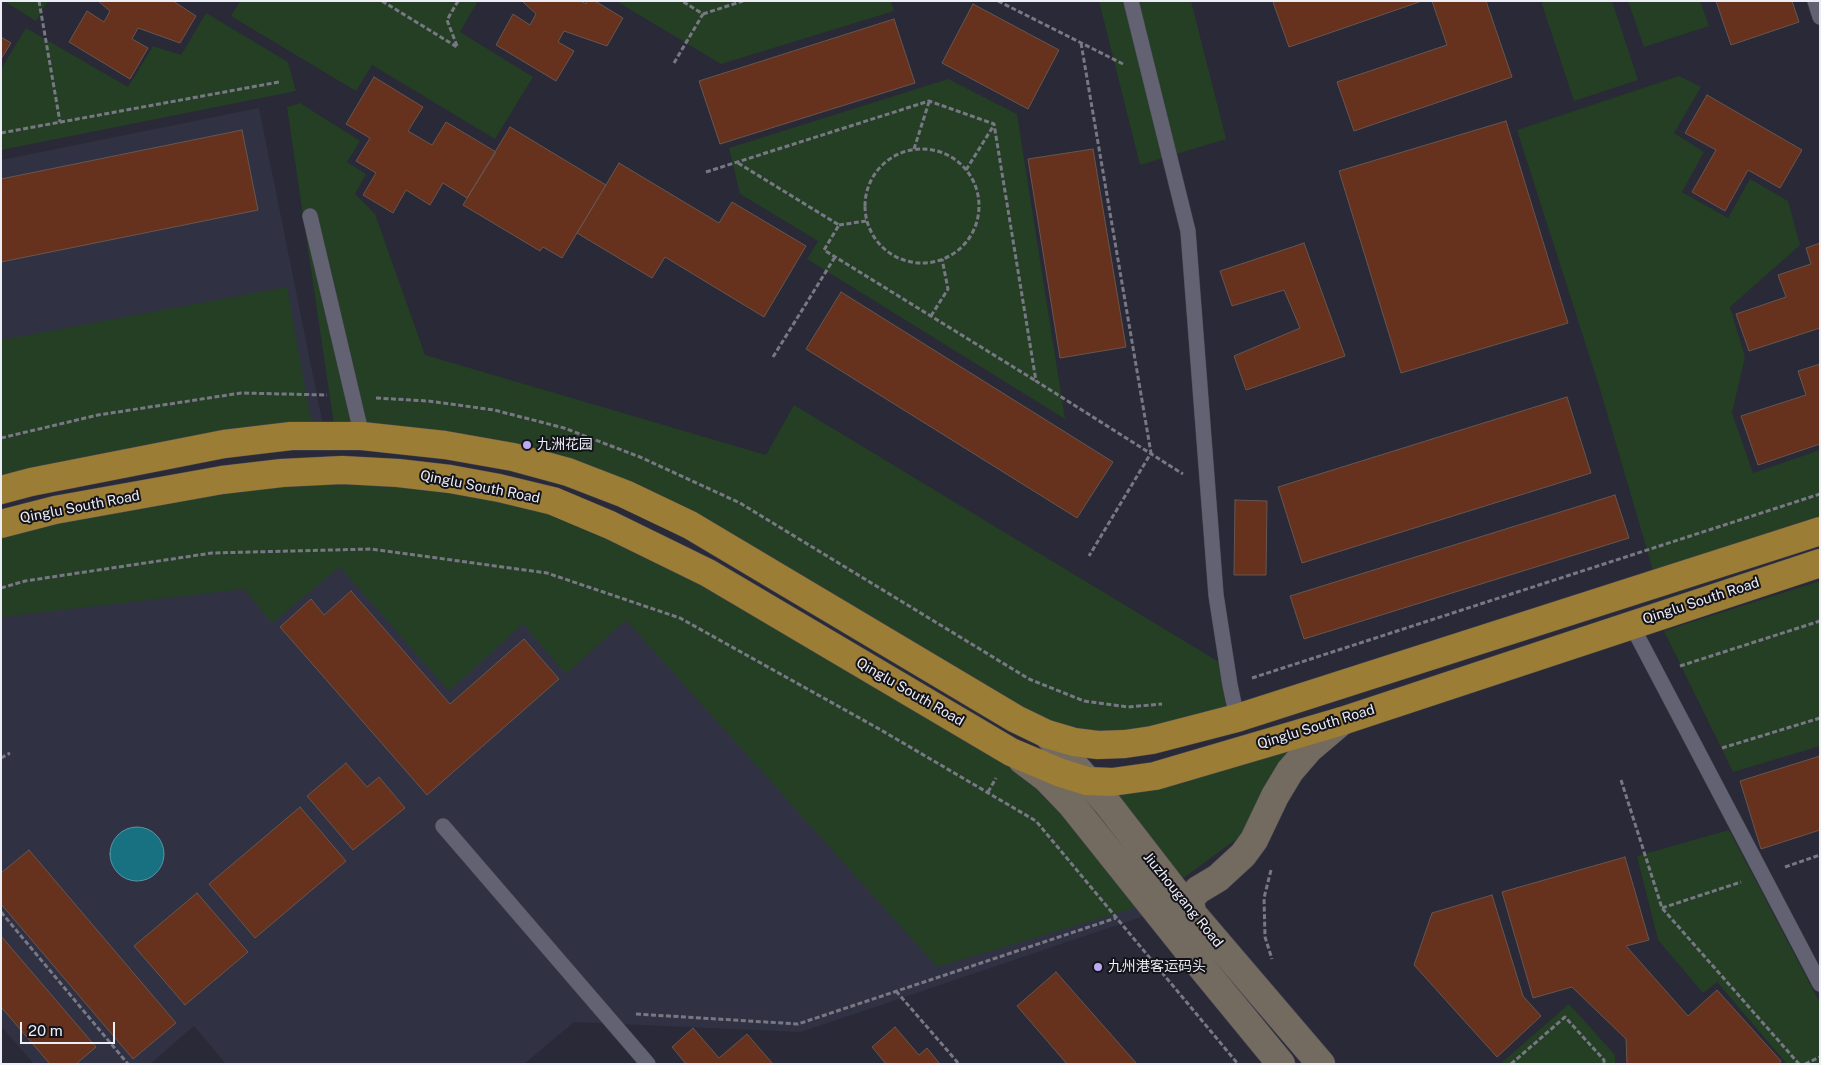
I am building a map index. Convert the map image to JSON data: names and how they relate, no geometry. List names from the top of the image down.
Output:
{
  "streets": {
    "highway": ["Qinglu South Road"],
    "street": ["Jiuzhougang Road"]
  },
  "crossings": [
    ["Qinglu South Road", "Jiuzhougang Road"]
  ],
  "places": ["九洲花园", "九州港客运码头"],
  "scale_bar": "20 m"
}
